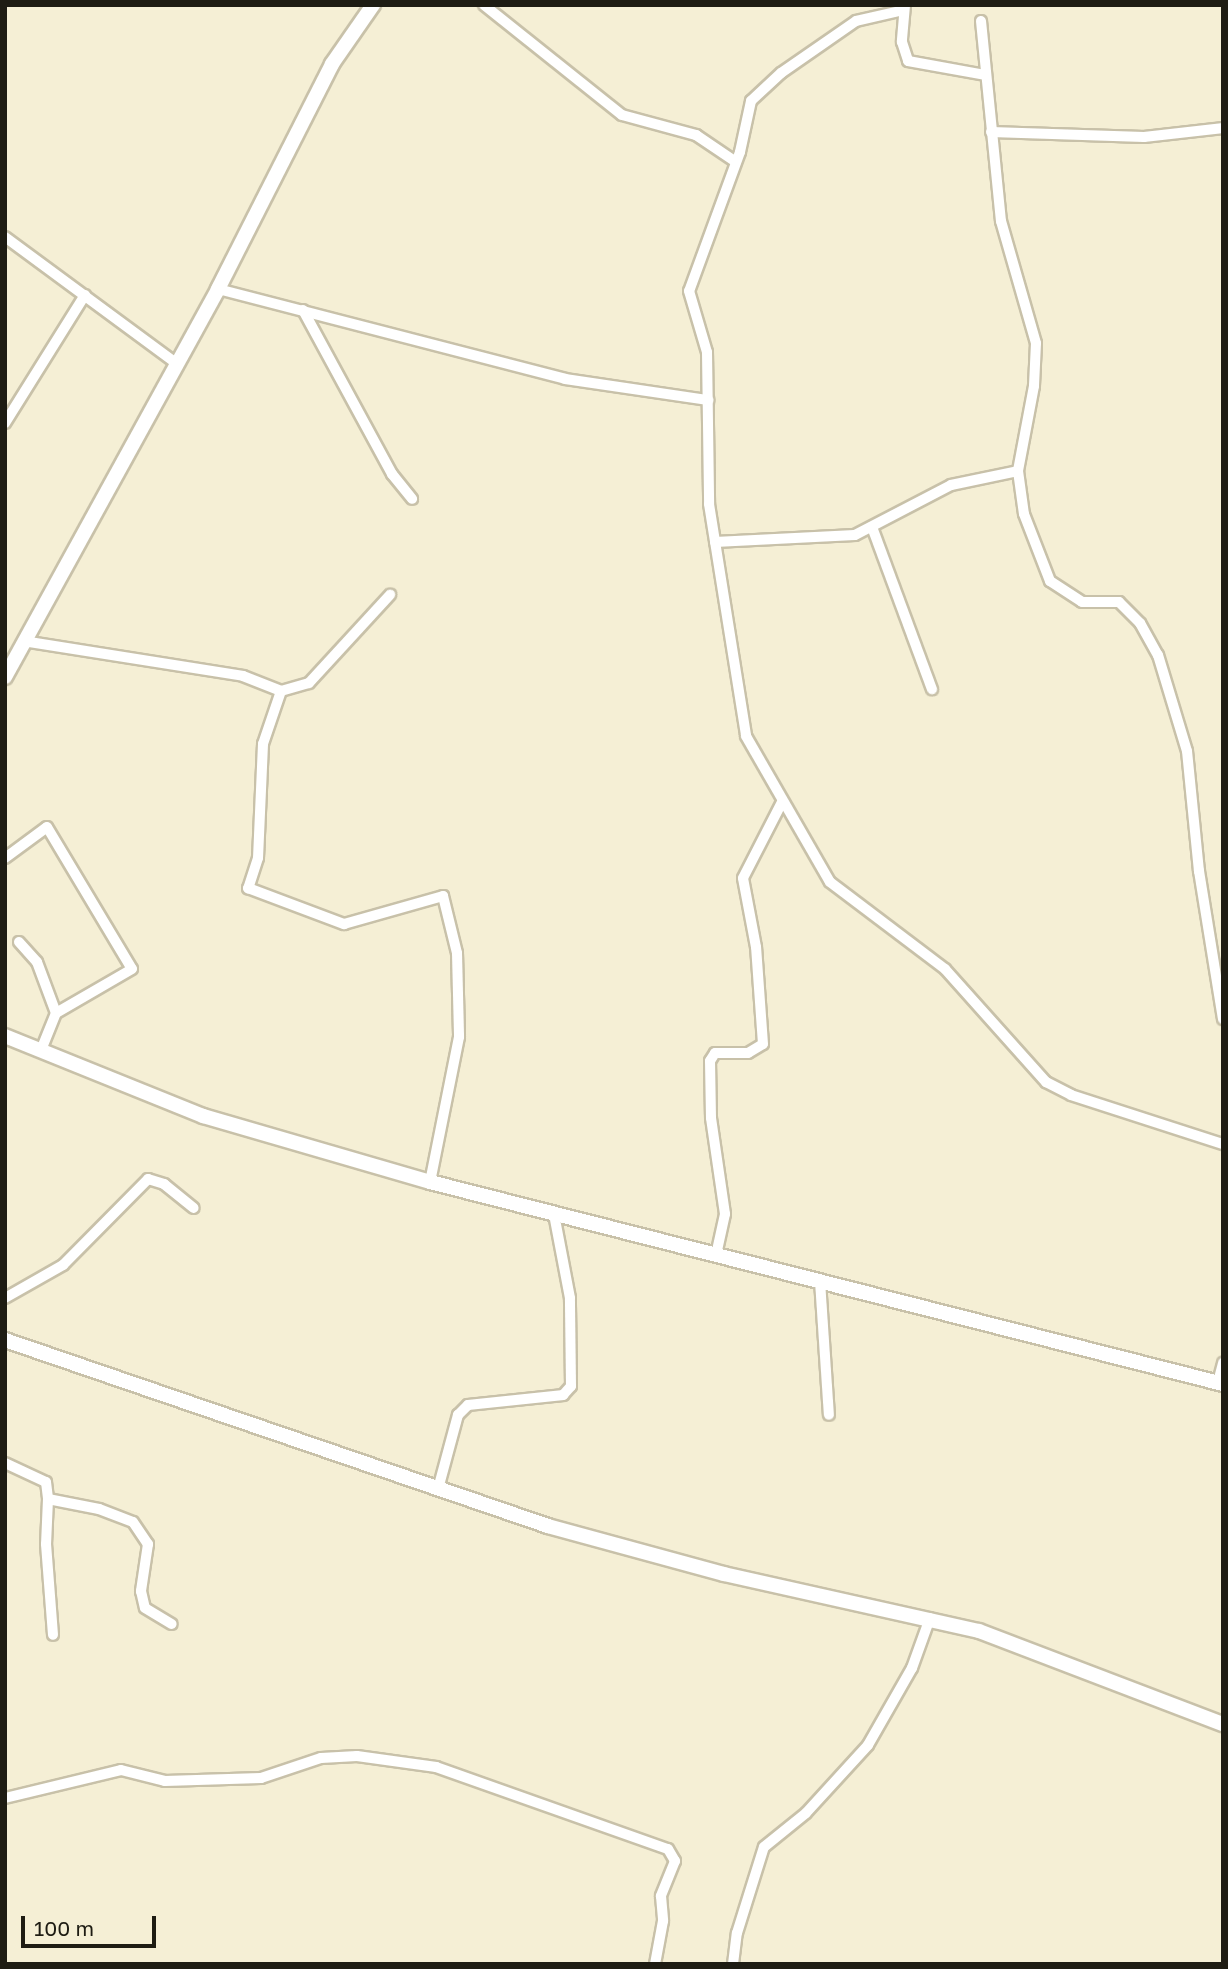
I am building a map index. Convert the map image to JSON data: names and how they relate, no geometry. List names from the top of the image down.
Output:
{
  "scale_bar": "100 m"
}
